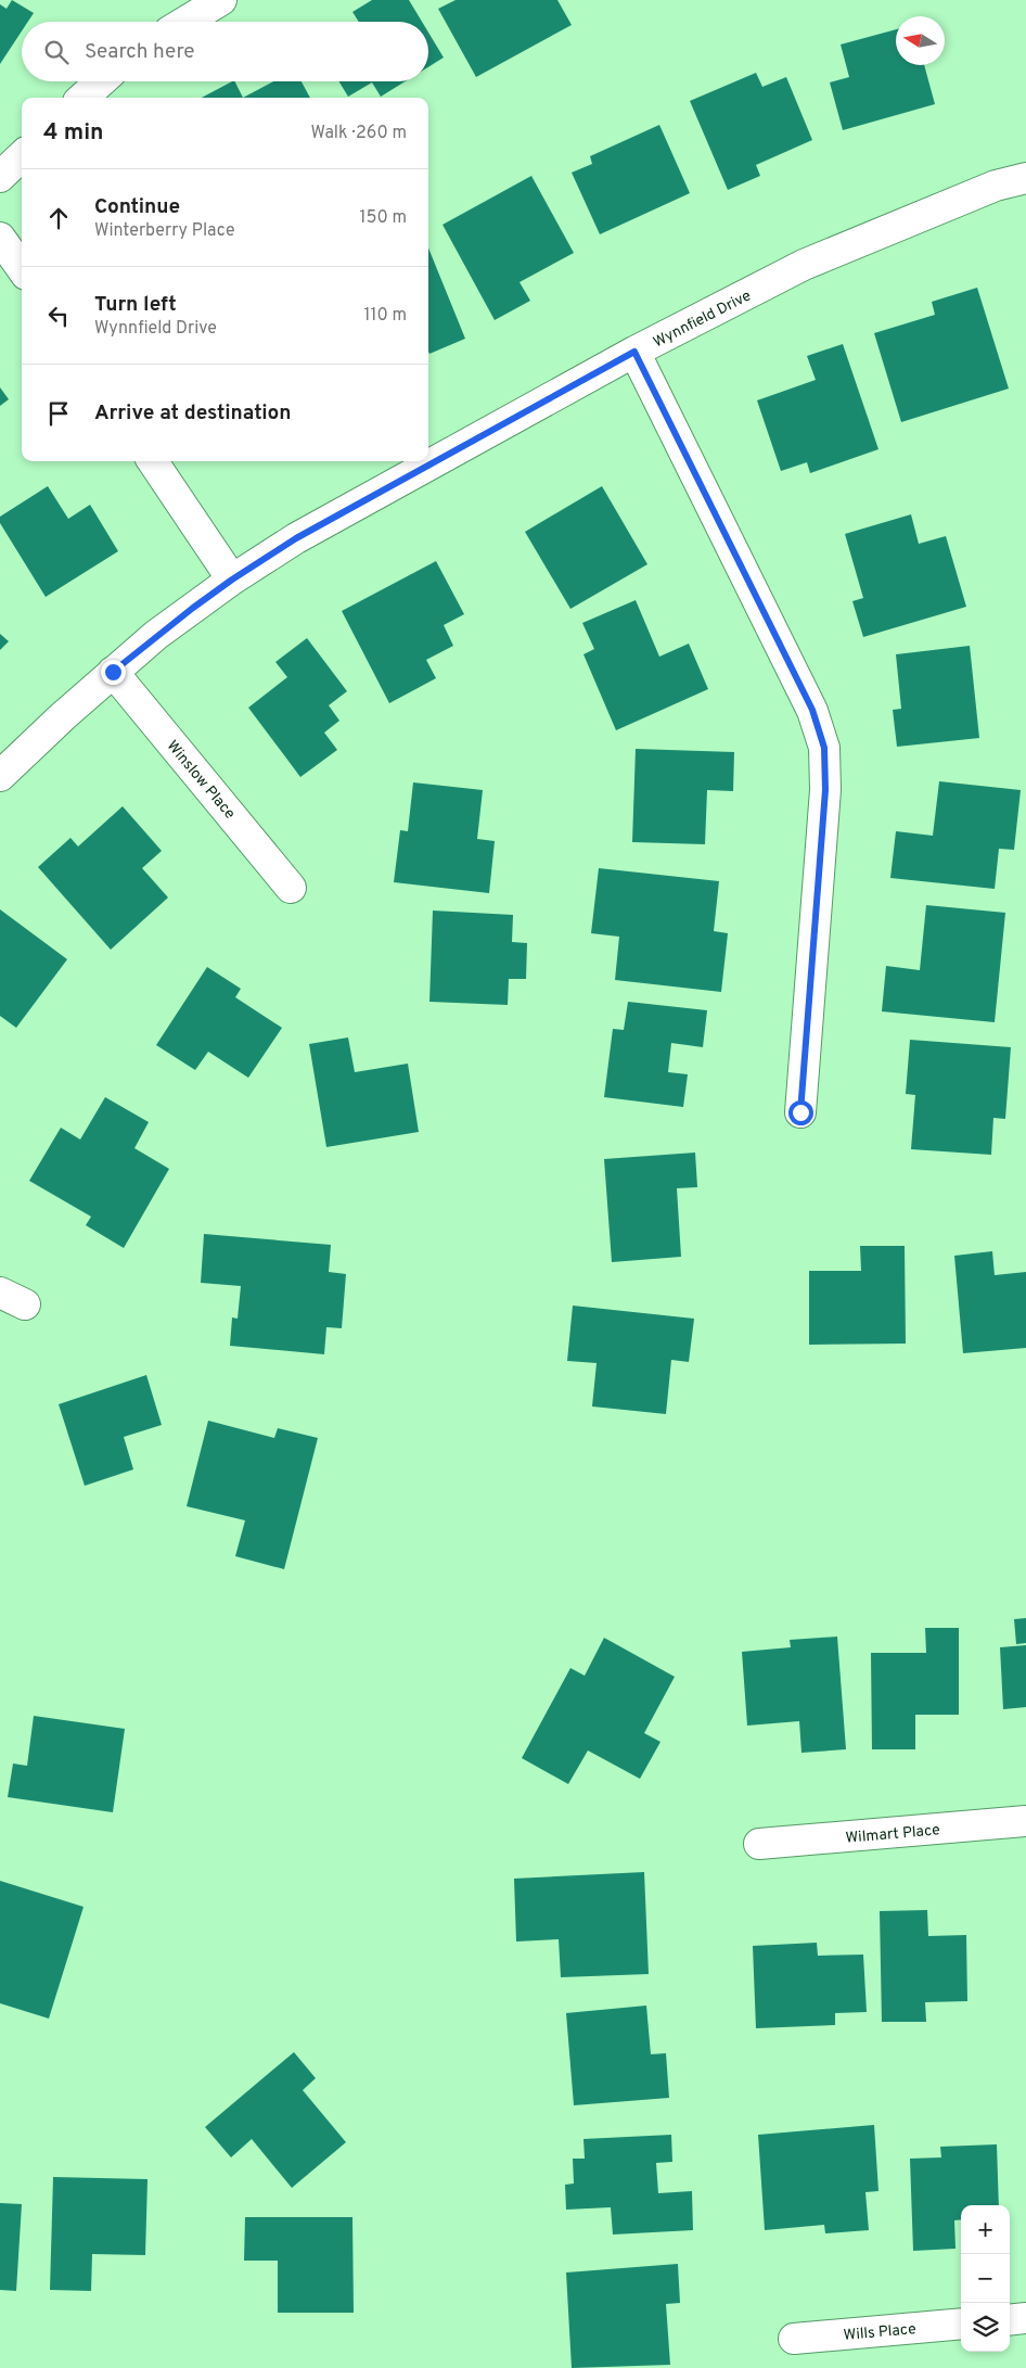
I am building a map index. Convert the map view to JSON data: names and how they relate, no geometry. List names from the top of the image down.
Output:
{
  "streets": {
    "street": [
      "Wynnfield Drive",
      "Winslow Place",
      "Wilmart Place",
      "Wills Place"
    ]
  },
  "crossings": [
    ["Wynnfield Drive", "Winslow Place"]
  ],
  "north": "left",
  "page": {
    "search": "Search here",
    "heading": ["4 min", "Walk · 260 m"],
    "list": [
      ["Continue", "Winterberry Place", "150 m"],
      ["Turn left", "Wynnfield Drive", "110 m"],
      "Arrive at destination"
    ],
    "map_buttons": ["+", "−"]
  }
}
